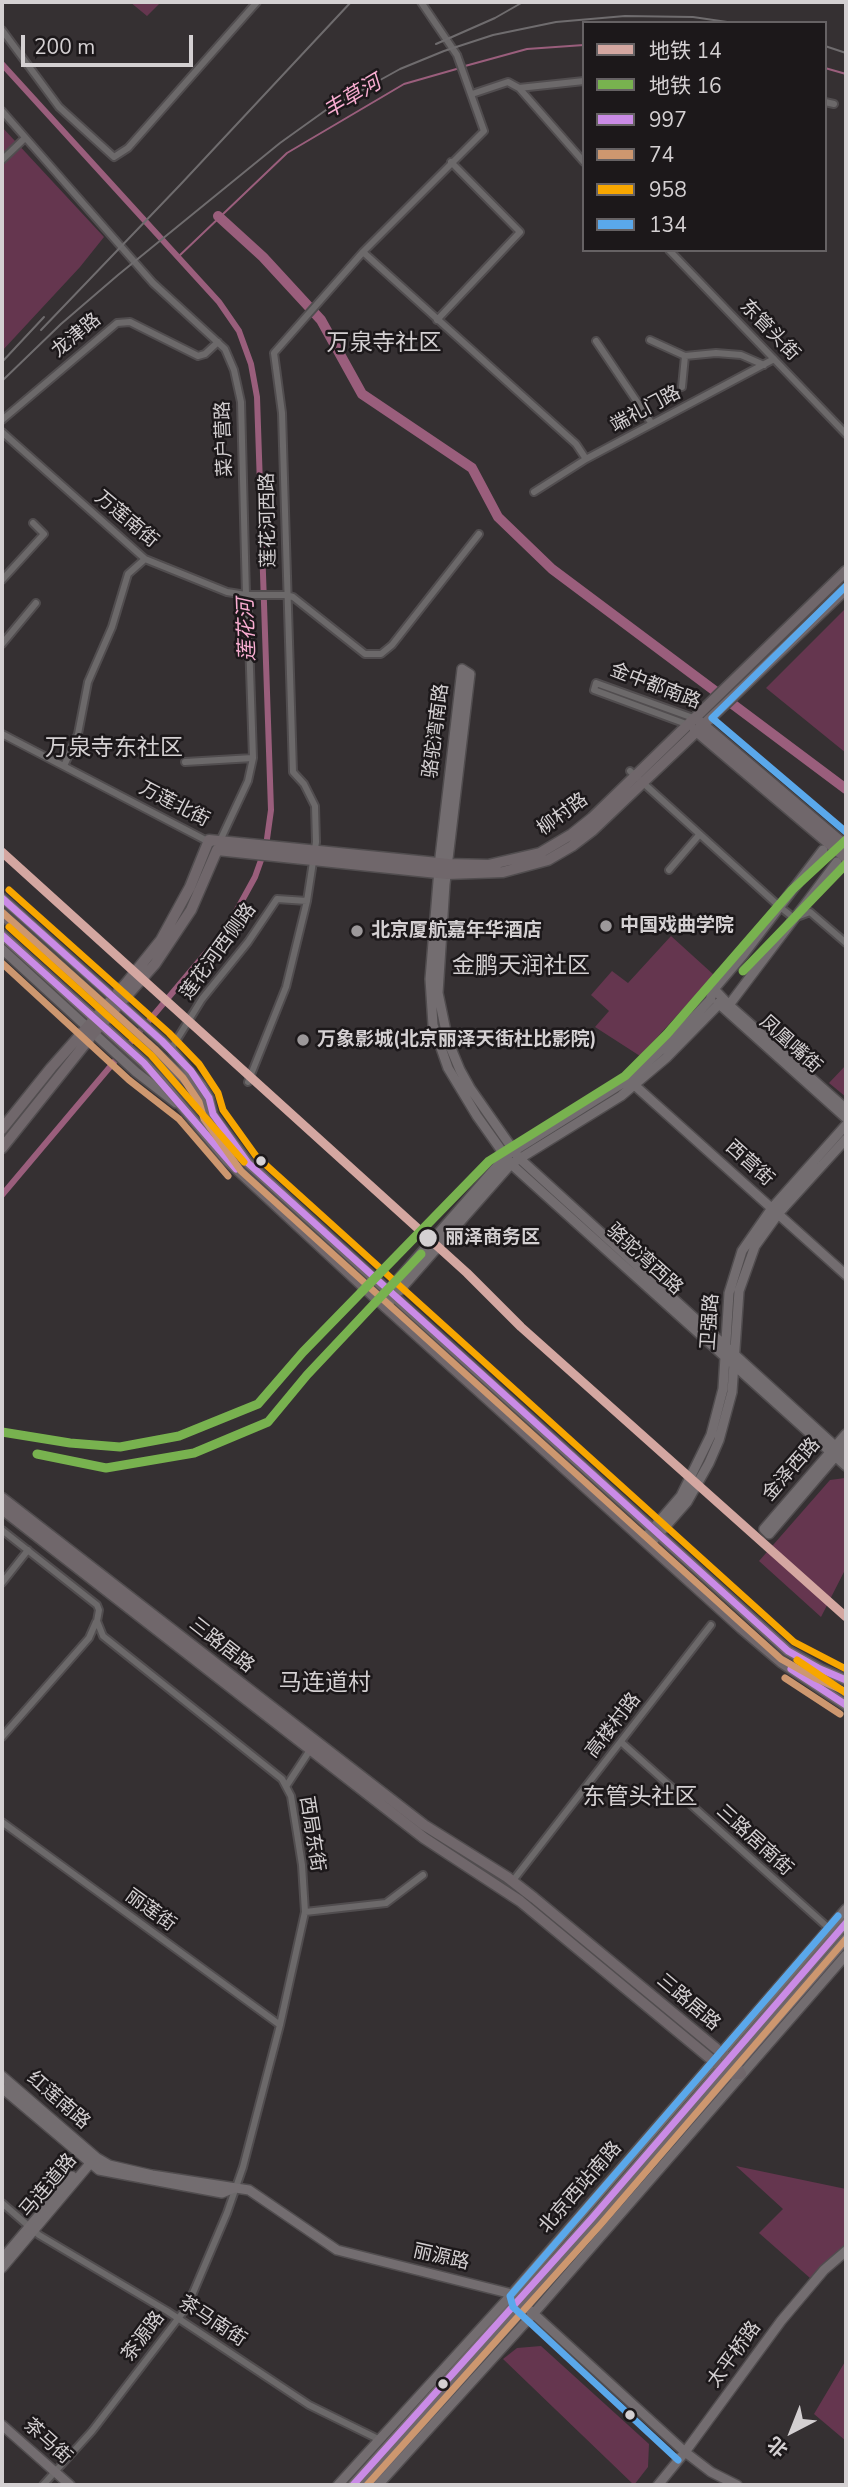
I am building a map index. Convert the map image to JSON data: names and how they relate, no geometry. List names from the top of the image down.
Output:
{
  "streets": {
    "main road": [
      "金中都南路",
      "柳村路",
      "三路居路",
      "北京西站南路"
    ],
    "street": [
      "东管头街",
      "龙津路",
      "端礼门路",
      "菜户营路",
      "万莲南街",
      "莲花河西路",
      "骆驼湾南路",
      "万莲北街",
      "莲花河西侧路",
      "凤凰嘴街",
      "西营街",
      "骆驼湾西路",
      "卫强路",
      "金泽西路",
      "高楼村路",
      "西局东街",
      "三路居南街",
      "丽莲街",
      "红莲南路",
      "马连道路",
      "丽源路",
      "茶马南街",
      "茶源路",
      "太平桥路",
      "茶马街"
    ]
  },
  "crossings": [
    ["东管头街", "端礼门路"],
    ["龙津路", "菜户营路"],
    ["菜户营路", "万莲南街"],
    ["菜户营路", "柳村路"],
    ["万莲南街", "莲花河西路"],
    ["莲花河西路", "柳村路"],
    ["莲花河西路", "莲花河西侧路"],
    ["金中都南路", "柳村路"],
    ["骆驼湾南路", "柳村路"],
    ["骆驼湾南路", "骆驼湾西路"],
    ["万莲北街", "柳村路"],
    ["西营街", "卫强路"],
    ["骆驼湾西路", "卫强路"],
    ["骆驼湾西路", "金泽西路"],
    ["三路居路", "北京西站南路"],
    ["高楼村路", "三路居南街"],
    ["西局东街", "丽莲街"],
    ["西局东街", "丽源路"],
    ["西局东街", "茶源路"],
    ["三路居南街", "北京西站南路"],
    ["红莲南路", "马连道路"],
    ["红莲南路", "丽源路"],
    ["马连道路", "丽源路"],
    ["马连道路", "茶马南街"],
    ["北京西站南路", "丽源路"],
    ["北京西站南路", "茶马南街"],
    ["丽源路", "茶源路"],
    ["丽源路", "太平桥路"],
    ["茶马南街", "茶源路"],
    ["茶源路", "茶马街"]
  ],
  "districts": [
    "万泉寺社区",
    "万泉寺东社区",
    "金鹏天润社区",
    "马连道村",
    "东管头社区"
  ],
  "water": ["丰草河", "莲花河"],
  "places": [
    "中国戏曲学院",
    "北京厦航嘉年华酒店",
    "万象影城(北京丽泽天街杜比影院)",
    "丽泽商务区"
  ],
  "lines": [
    "transit line 134",
    "metro line 16",
    "metro line 14",
    "transit line 958",
    "transit line 997",
    "transit line 74"
  ],
  "legend": [
    "地铁 14",
    "地铁 16",
    "997",
    "74",
    "958",
    "134"
  ],
  "scale_bar": "200 m",
  "north": "bottom left"
}
